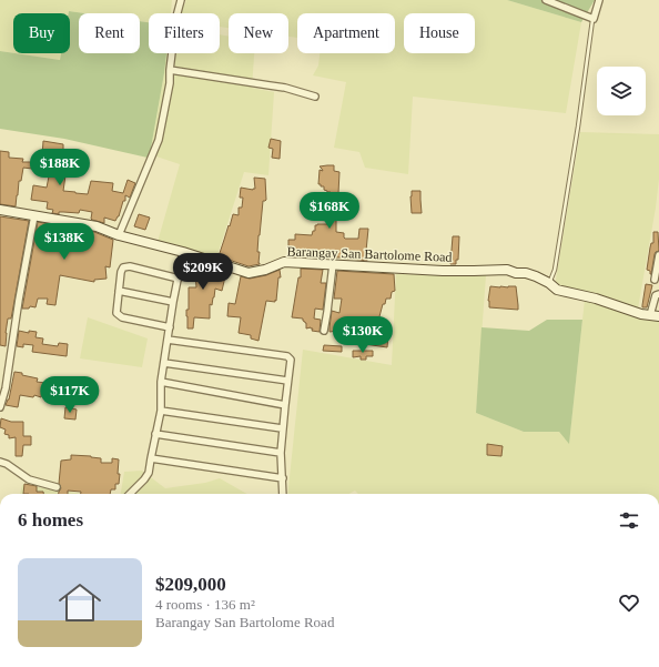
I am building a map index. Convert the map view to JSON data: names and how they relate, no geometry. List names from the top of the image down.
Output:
{
  "streets": {
    "street": ["Barangay San Bartolome Road"]
  },
  "page": {
    "chip": [
      "Buy",
      "Rent",
      "Filters",
      "New",
      "Apartment",
      "House"
    ],
    "price": [
      "$188K",
      "$168K",
      "$138K",
      "$209K",
      "$130K",
      "$117K"
    ],
    "heading": "6 homes",
    "list": [
      {
        "name": "$209,000",
        "note": "4 rooms · 136 m² · Barangay San Bartolome Road"
      }
    ]
  }
}
